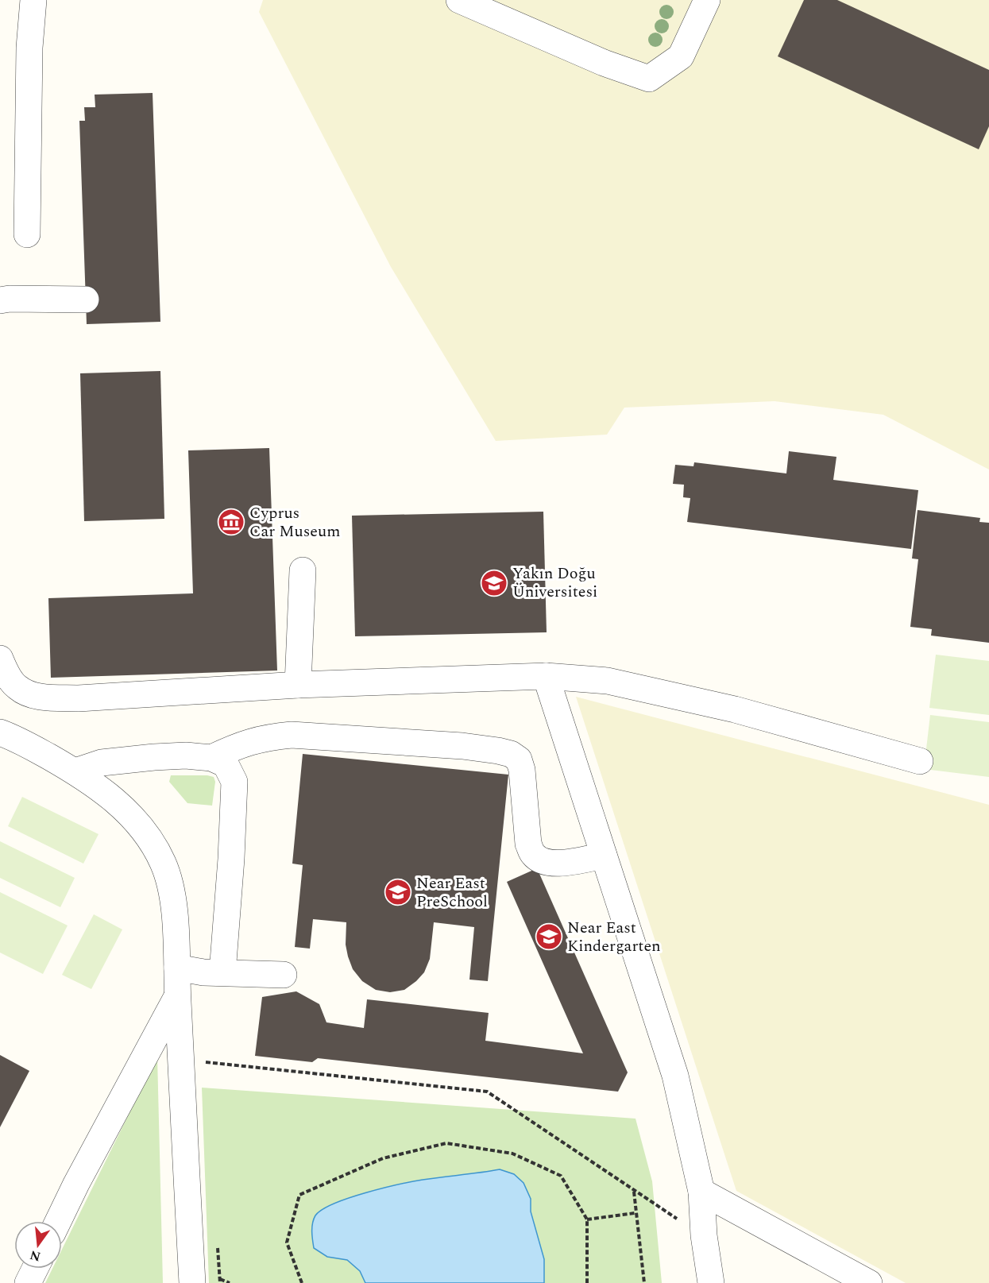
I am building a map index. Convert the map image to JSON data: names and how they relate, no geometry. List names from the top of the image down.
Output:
{
  "places": {
    "museum": ["Cyprus Car Museum"],
    "school or university": ["Yakın Doğu Üniversitesi", "Near East PreSchool", "Near East Kindergarten"]
  },
  "north": "bottom"
}
